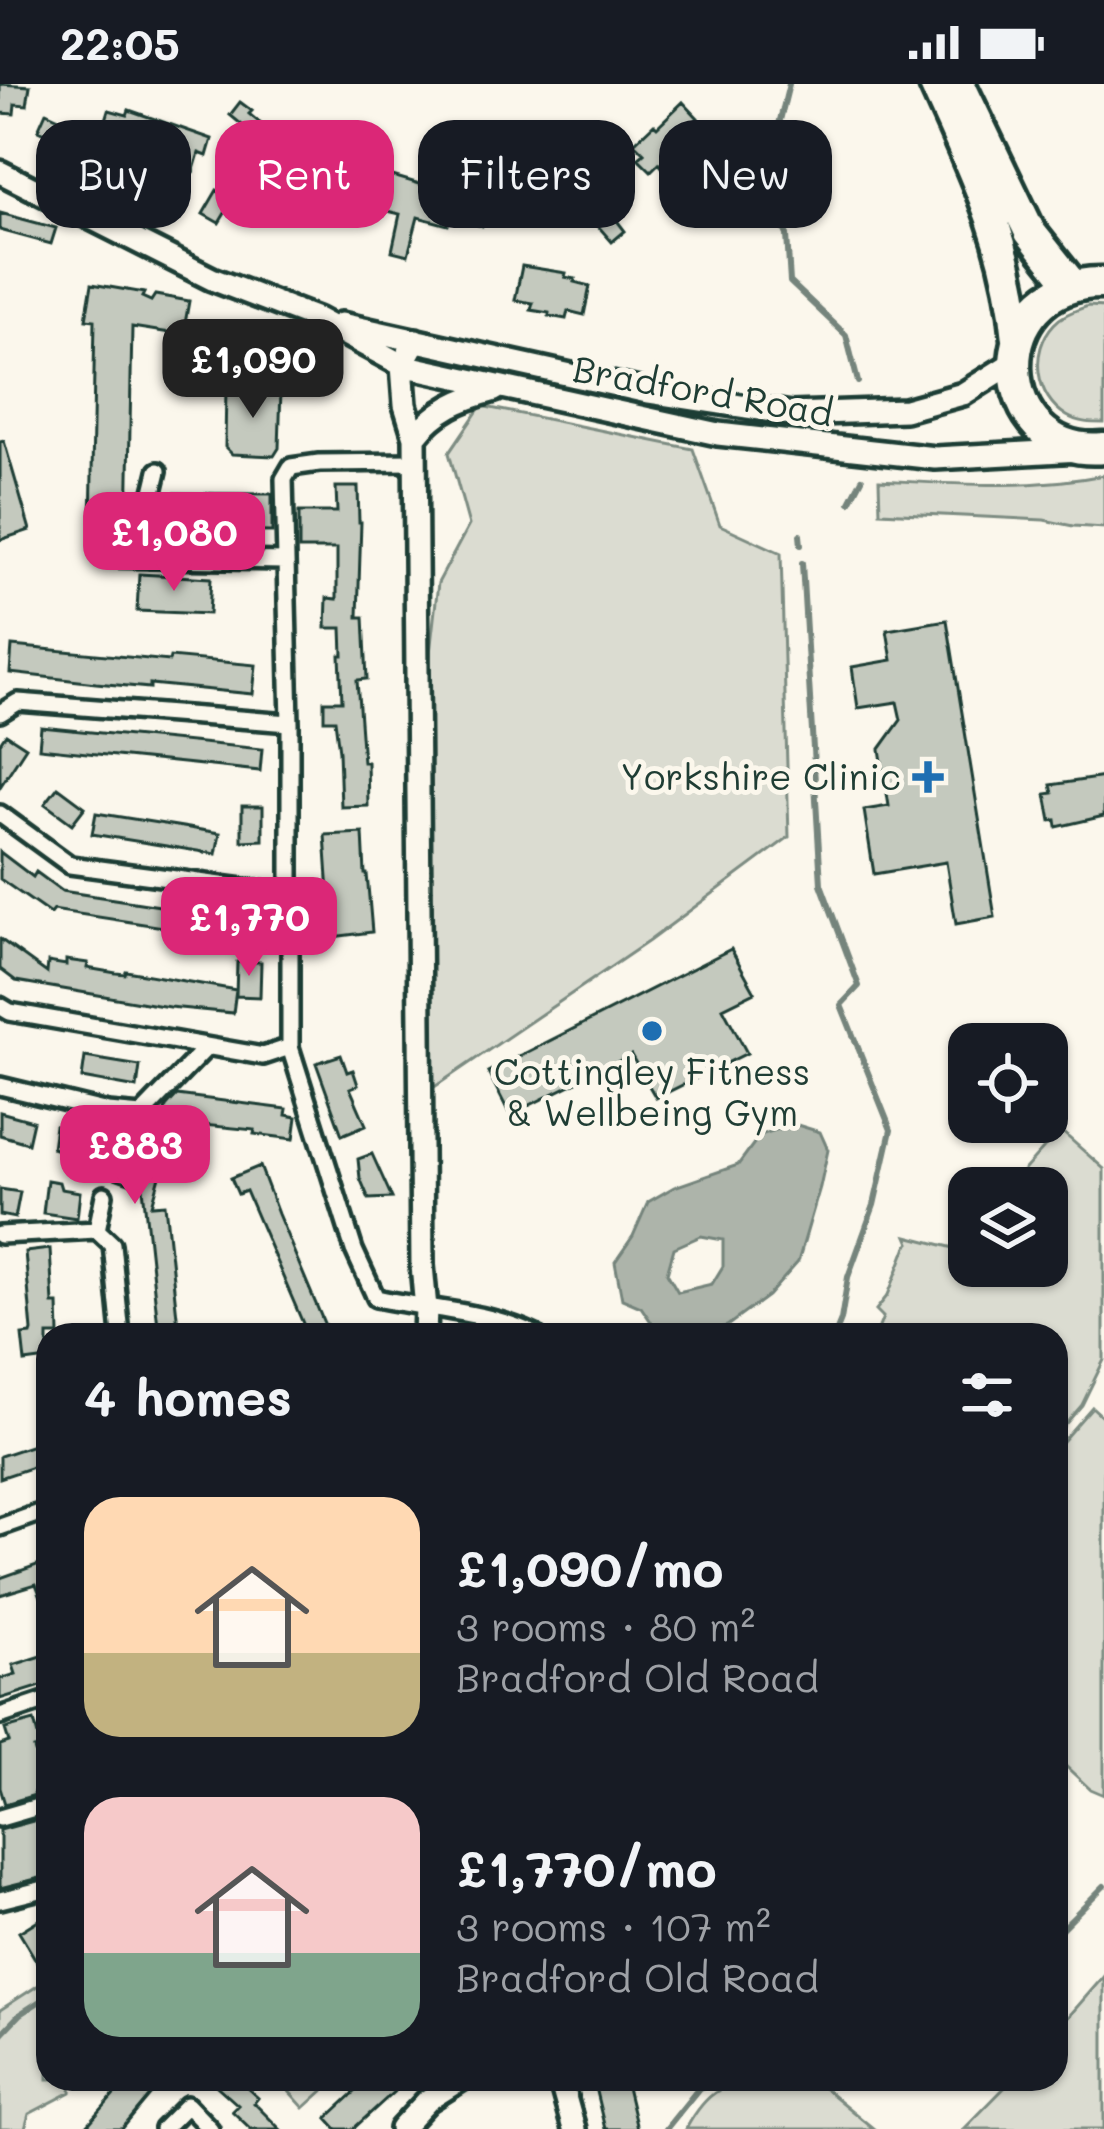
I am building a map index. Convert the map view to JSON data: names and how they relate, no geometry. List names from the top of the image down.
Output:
{
  "streets": {
    "main road": ["Bradford Road"]
  },
  "places": {
    "health": ["Yorkshire Clinic"],
    "other": ["Cottingley Fitness & Wellbeing Gym"]
  },
  "page": {
    "status": "22:05",
    "chip": [
      "Buy",
      "Rent",
      "Filters",
      "New"
    ],
    "price": [
      "£1,090",
      "£1,080",
      "£1,770",
      "£883"
    ],
    "heading": "4 homes",
    "list": [
      {
        "name": "£1,090/mo",
        "note": "3 rooms · 80 m² · Bradford Old Road"
      },
      {
        "name": "£1,770/mo",
        "note": "3 rooms · 107 m² · Bradford Old Road"
      }
    ]
  }
}
